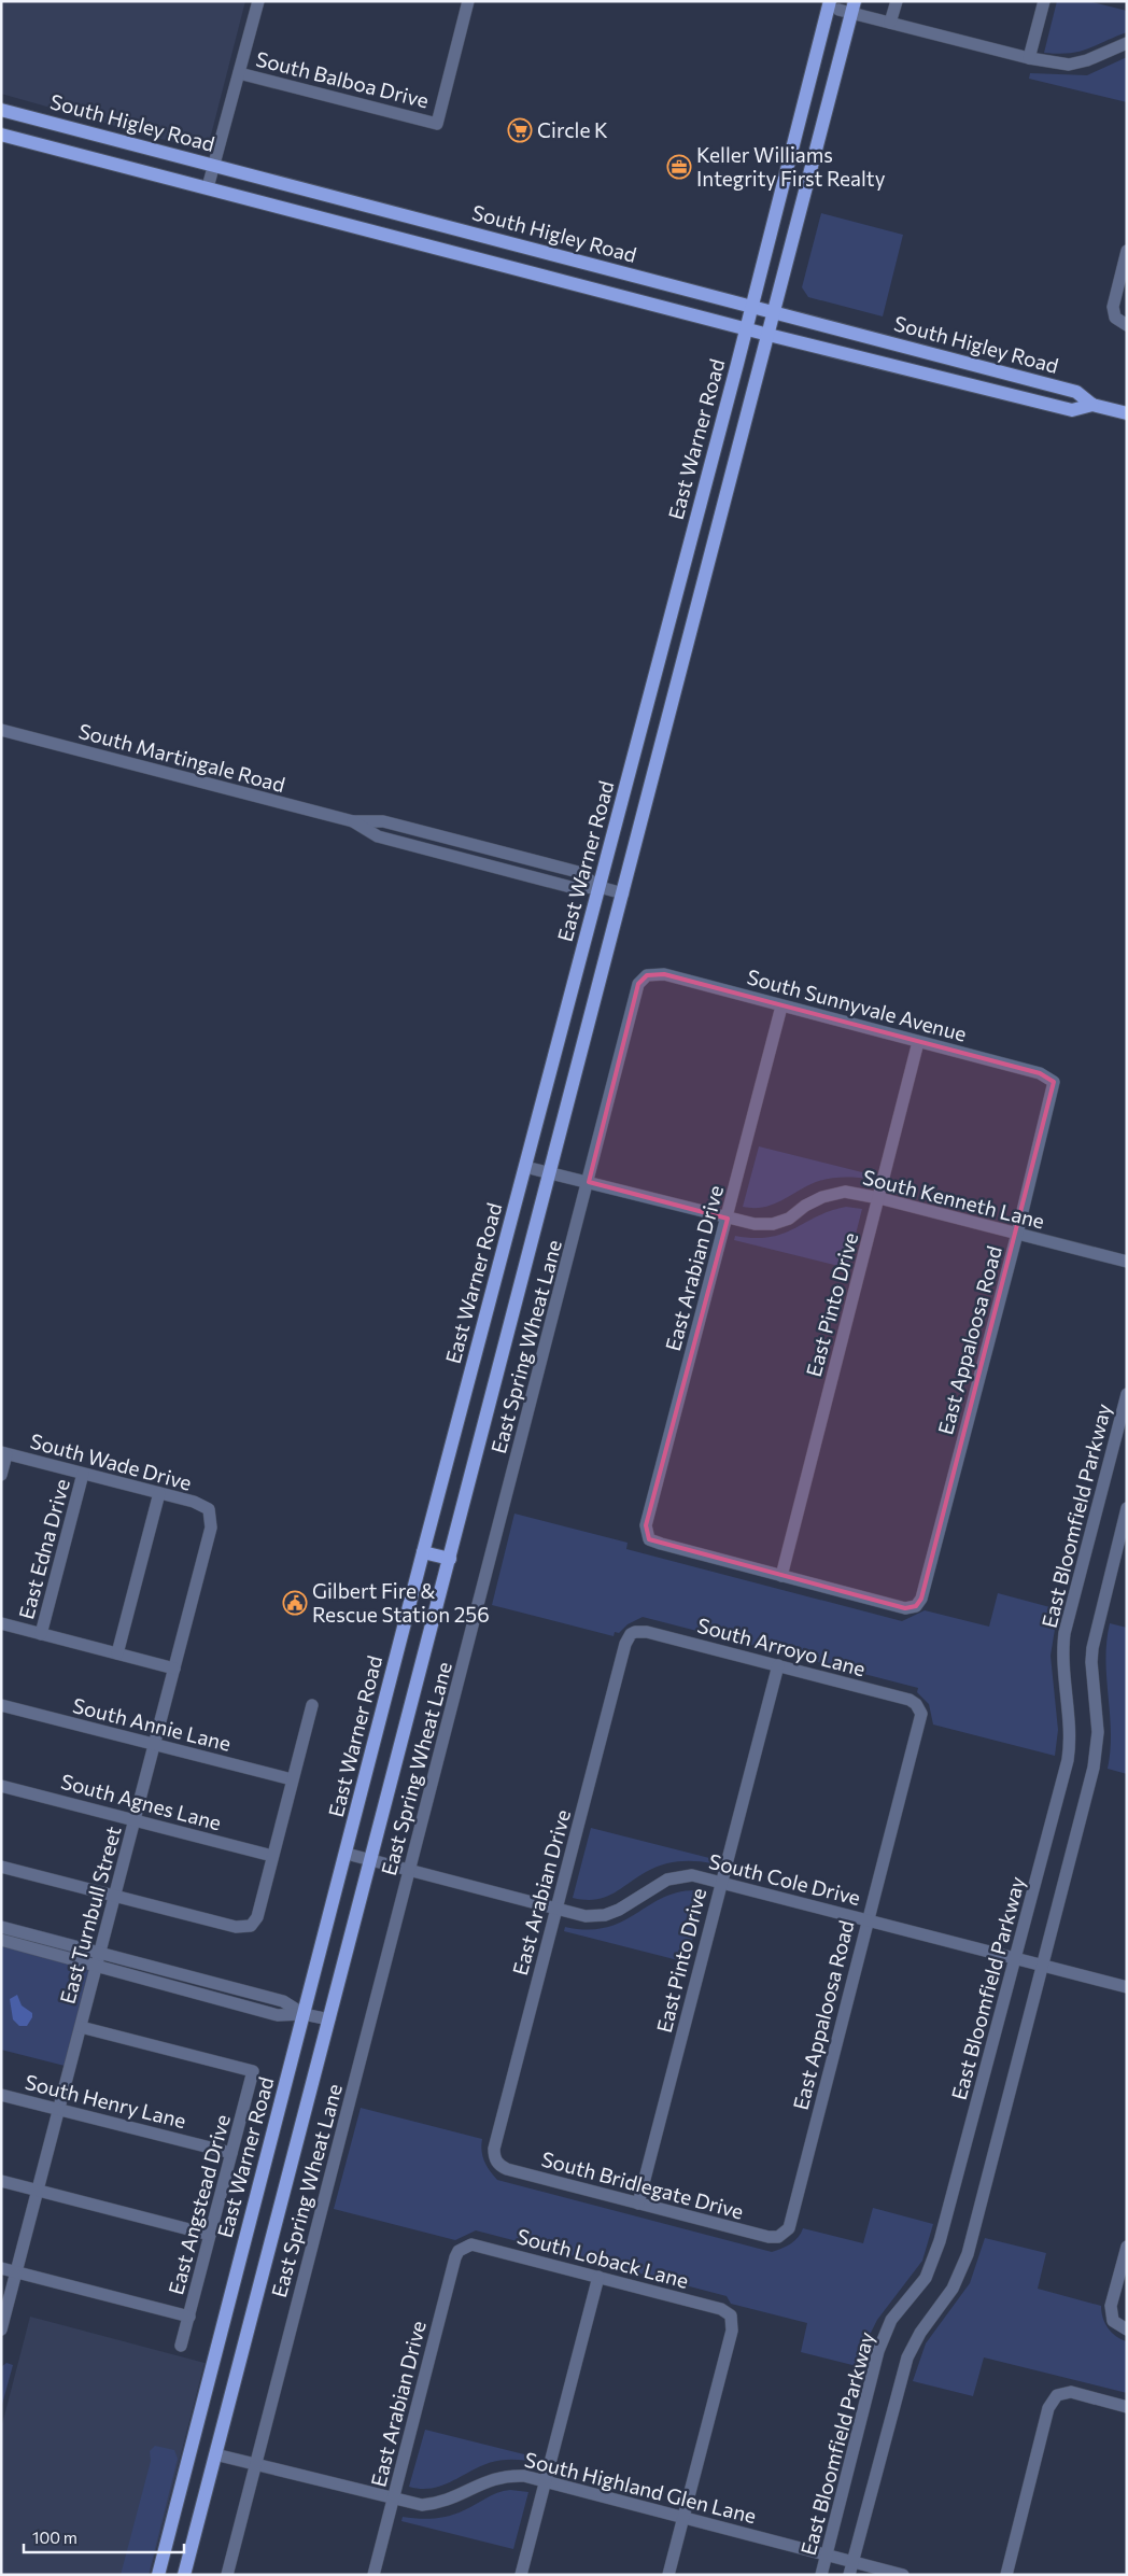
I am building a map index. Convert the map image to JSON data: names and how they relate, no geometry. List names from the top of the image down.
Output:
{
  "streets": {
    "main road": ["South Higley Road", "East Warner Road"],
    "street": [
      "South Balboa Drive",
      "South Martingale Road",
      "South Sunnyvale Avenue",
      "South Kenneth Lane",
      "East Arabian Drive",
      "East Pinto Drive",
      "East Appaloosa Road",
      "East Spring Wheat Lane",
      "South Wade Drive",
      "East Bloomfield Parkway",
      "East Edna Drive",
      "South Arroyo Lane",
      "South Annie Lane",
      "South Agnes Lane",
      "South Cole Drive",
      "East Turnbull Street",
      "South Henry Lane",
      "South Bridlegate Drive",
      "East Angstead Drive",
      "South Loback Lane",
      "South Highland Glen Lane"
    ]
  },
  "crossings": [
    ["South Higley Road", "East Warner Road"],
    ["East Warner Road", "South Martingale Road"],
    ["East Warner Road", "South Kenneth Lane"],
    ["East Warner Road", "South Cole Drive"],
    ["South Sunnyvale Avenue", "East Arabian Drive"],
    ["South Sunnyvale Avenue", "East Pinto Drive"],
    ["South Sunnyvale Avenue", "East Appaloosa Road"],
    ["South Sunnyvale Avenue", "East Spring Wheat Lane"],
    ["South Kenneth Lane", "East Arabian Drive"],
    ["South Kenneth Lane", "East Pinto Drive"],
    ["South Kenneth Lane", "East Appaloosa Road"],
    ["South Kenneth Lane", "East Spring Wheat Lane"],
    ["East Arabian Drive", "East Pinto Drive"],
    ["East Arabian Drive", "East Appaloosa Road"],
    ["East Arabian Drive", "South Arroyo Lane"],
    ["East Arabian Drive", "South Cole Drive"],
    ["East Arabian Drive", "South Bridlegate Drive"],
    ["East Arabian Drive", "South Loback Lane"],
    ["East Arabian Drive", "South Highland Glen Lane"],
    ["East Pinto Drive", "East Appaloosa Road"],
    ["East Pinto Drive", "South Arroyo Lane"],
    ["East Pinto Drive", "South Cole Drive"],
    ["East Pinto Drive", "South Bridlegate Drive"],
    ["East Appaloosa Road", "South Arroyo Lane"],
    ["East Appaloosa Road", "South Cole Drive"],
    ["East Appaloosa Road", "South Bridlegate Drive"],
    ["East Spring Wheat Lane", "South Cole Drive"],
    ["East Spring Wheat Lane", "South Highland Glen Lane"],
    ["South Wade Drive", "East Edna Drive"],
    ["South Wade Drive", "East Turnbull Street"],
    ["East Bloomfield Parkway", "South Cole Drive"],
    ["East Bloomfield Parkway", "South Highland Glen Lane"],
    ["South Annie Lane", "East Turnbull Street"],
    ["South Agnes Lane", "East Turnbull Street"],
    ["East Turnbull Street", "South Henry Lane"],
    ["East Turnbull Street", "East Angstead Drive"],
    ["South Henry Lane", "East Angstead Drive"],
    ["South Loback Lane", "South Highland Glen Lane"]
  ],
  "places": {
    "supermarket": ["Circle K"],
    "office": ["Keller Williams Integrity First Realty"],
    "public building": ["Gilbert Fire & Rescue Station 256"]
  },
  "scale_bar": "100 m"
}
